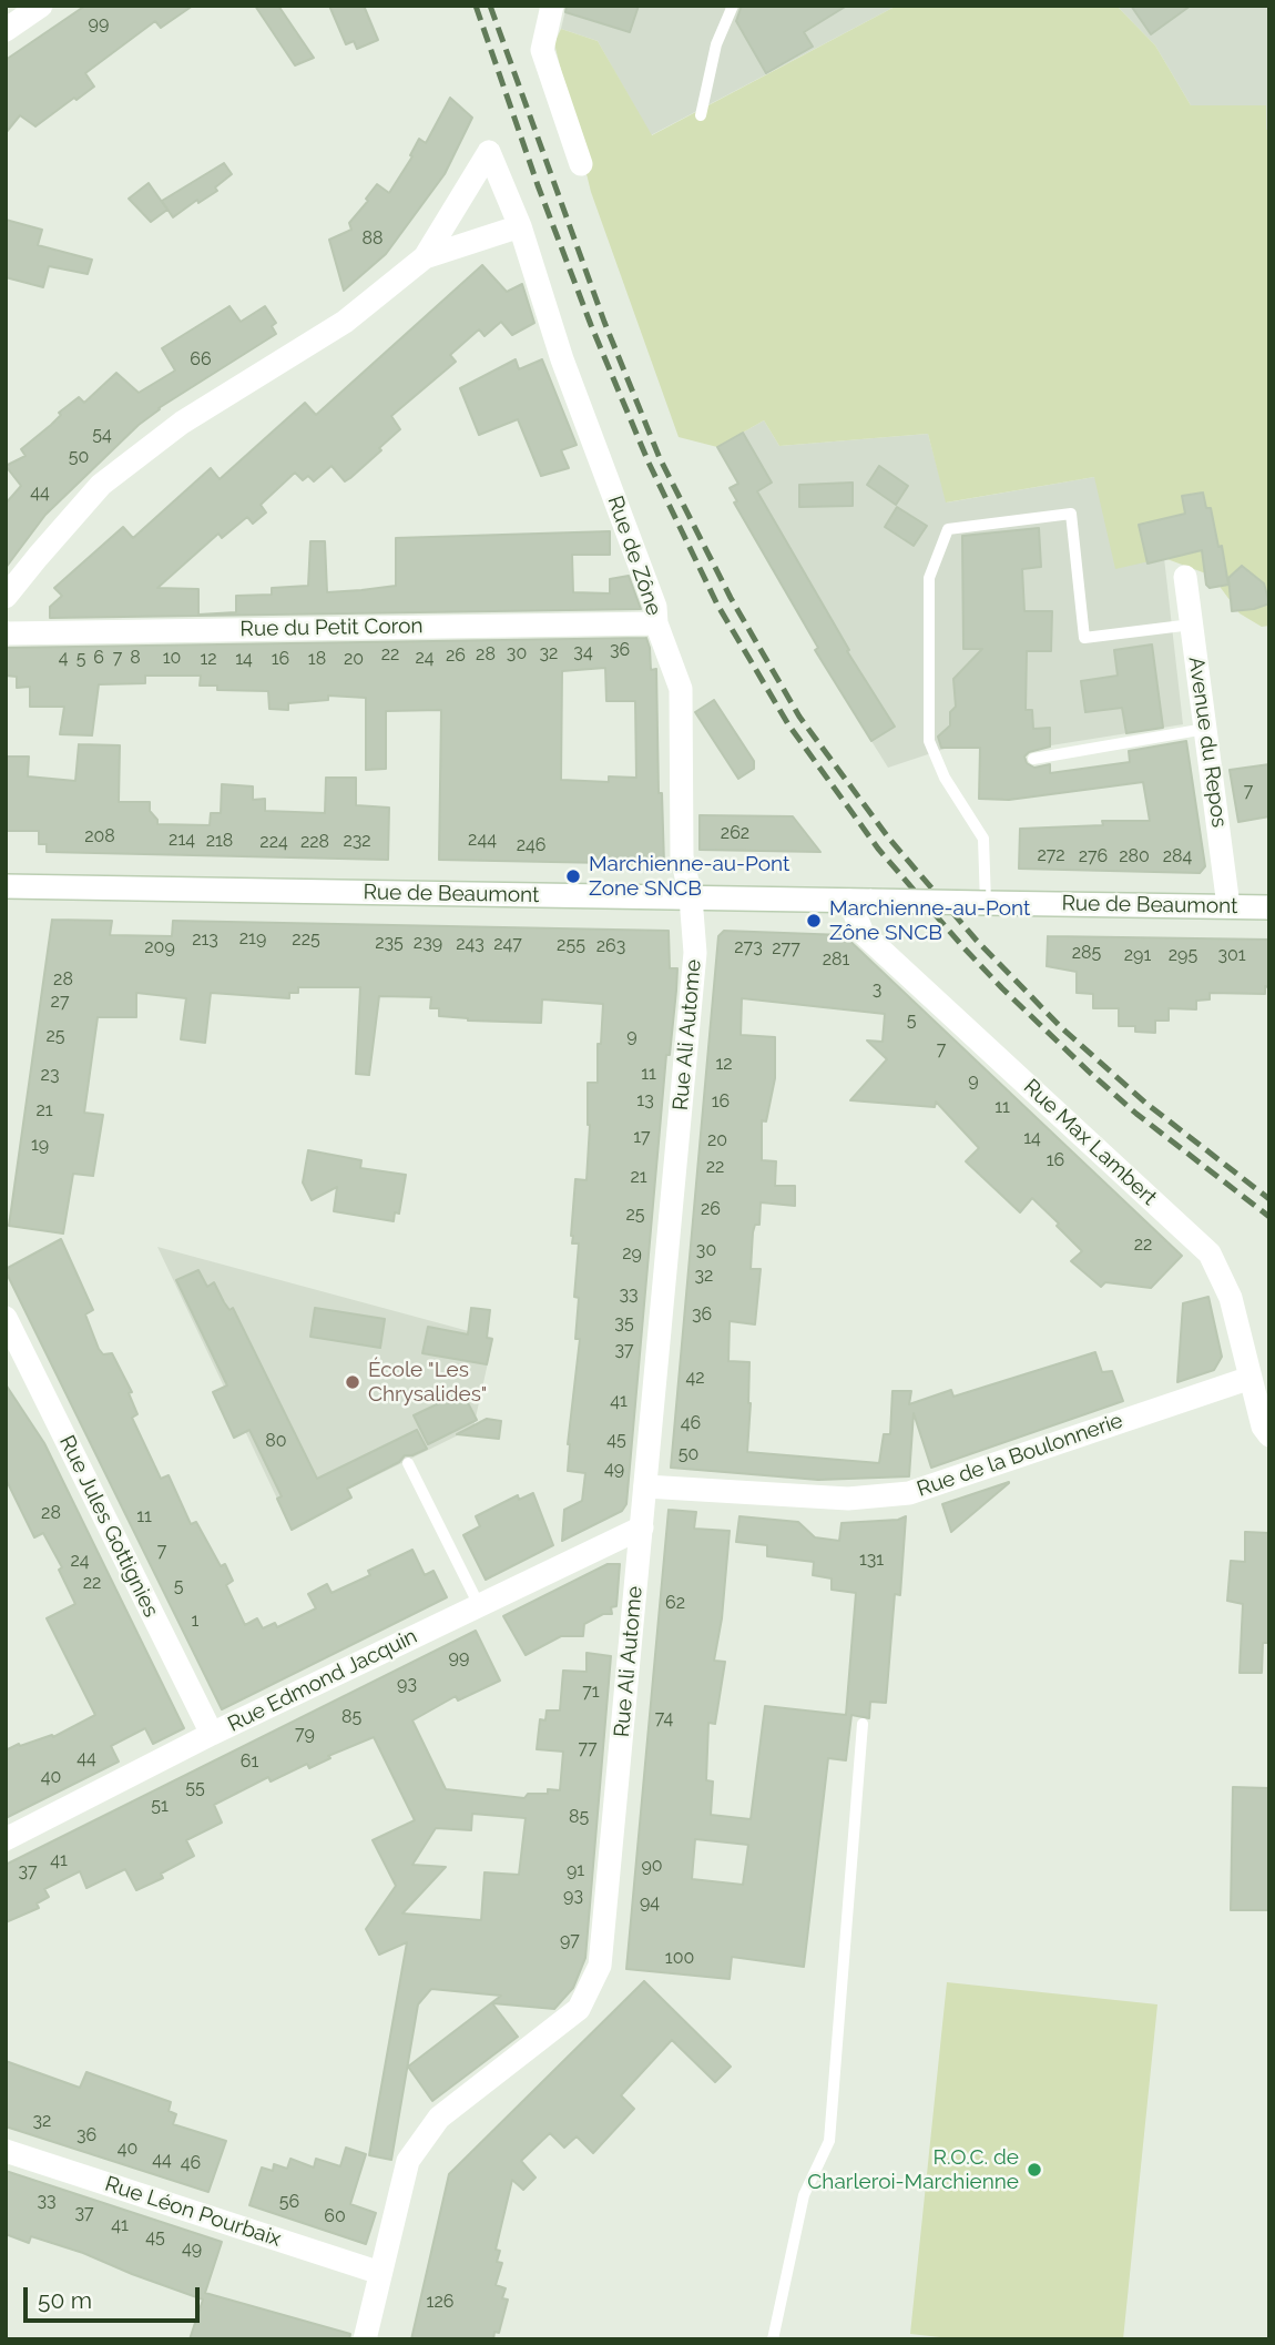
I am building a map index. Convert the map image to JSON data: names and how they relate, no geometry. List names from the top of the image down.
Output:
{
  "streets": {
    "street": [
      "Rue de Zône",
      "Rue du Petit Coron",
      "Avenue du Repos",
      "Rue de Beaumont",
      "Rue Ali Autome",
      "Rue Max Lambert",
      "Rue de la Boulonnerie",
      "Rue Jules Gottignies",
      "Rue Edmond Jacquin",
      "Rue Léon Pourbaix"
    ]
  },
  "crossings": [
    ["Rue de Zône", "Rue du Petit Coron"],
    ["Rue de Zône", "Rue de Beaumont"],
    ["Rue de Zône", "Rue Ali Autome"],
    ["Avenue du Repos", "Rue de Beaumont"],
    ["Rue de Beaumont", "Rue Ali Autome"],
    ["Rue de Beaumont", "Rue Max Lambert"],
    ["Rue Ali Autome", "Rue de la Boulonnerie"],
    ["Rue Ali Autome", "Rue Edmond Jacquin"],
    ["Rue Ali Autome", "Rue Léon Pourbaix"],
    ["Rue Max Lambert", "Rue de la Boulonnerie"],
    ["Rue Jules Gottignies", "Rue Edmond Jacquin"]
  ],
  "places": [
    "Marchienne-au-Pont Zone SNCB",
    "Marchienne-au-Pont Zône SNCB",
    "École \"Les Chrysalides\"",
    "R.O.C. de Charleroi-Marchienne"
  ],
  "house_numbers": [
    "99",
    "88",
    "66",
    "54",
    "50",
    "44",
    "36",
    "34",
    "30",
    "32",
    "22",
    "28",
    "26",
    "4",
    "6",
    "7",
    "8",
    "10",
    "24",
    "5",
    "12",
    "14",
    "16",
    "18",
    "20",
    "7",
    "262",
    "208",
    "214",
    "244",
    "218",
    "232",
    "224",
    "228",
    "246",
    "272",
    "276",
    "280",
    "284",
    "219",
    "213",
    "225",
    "235",
    "239",
    "243",
    "247",
    "255",
    "263",
    "209",
    "273",
    "277",
    "285",
    "291",
    "295",
    "301",
    "281",
    "28",
    "3",
    "27",
    "5",
    "25",
    "9",
    "7",
    "12",
    "11",
    "23",
    "9",
    "13",
    "16",
    "11",
    "21",
    "17",
    "14",
    "20",
    "19",
    "16",
    "22",
    "21",
    "26",
    "25",
    "22",
    "30",
    "29",
    "32",
    "33",
    "36",
    "35",
    "37",
    "42",
    "41",
    "46",
    "45",
    "80",
    "50",
    "49",
    "28",
    "11",
    "7",
    "131",
    "24",
    "22",
    "5",
    "62",
    "1",
    "99",
    "93",
    "71",
    "85",
    "74",
    "79",
    "77",
    "44",
    "61",
    "40",
    "55",
    "51",
    "85",
    "41",
    "90",
    "91",
    "37",
    "93",
    "94",
    "97",
    "100",
    "32",
    "36",
    "40",
    "44",
    "46",
    "33",
    "56",
    "37",
    "60",
    "41",
    "45",
    "49",
    "126"
  ],
  "scale_bar": "50 m"
}
